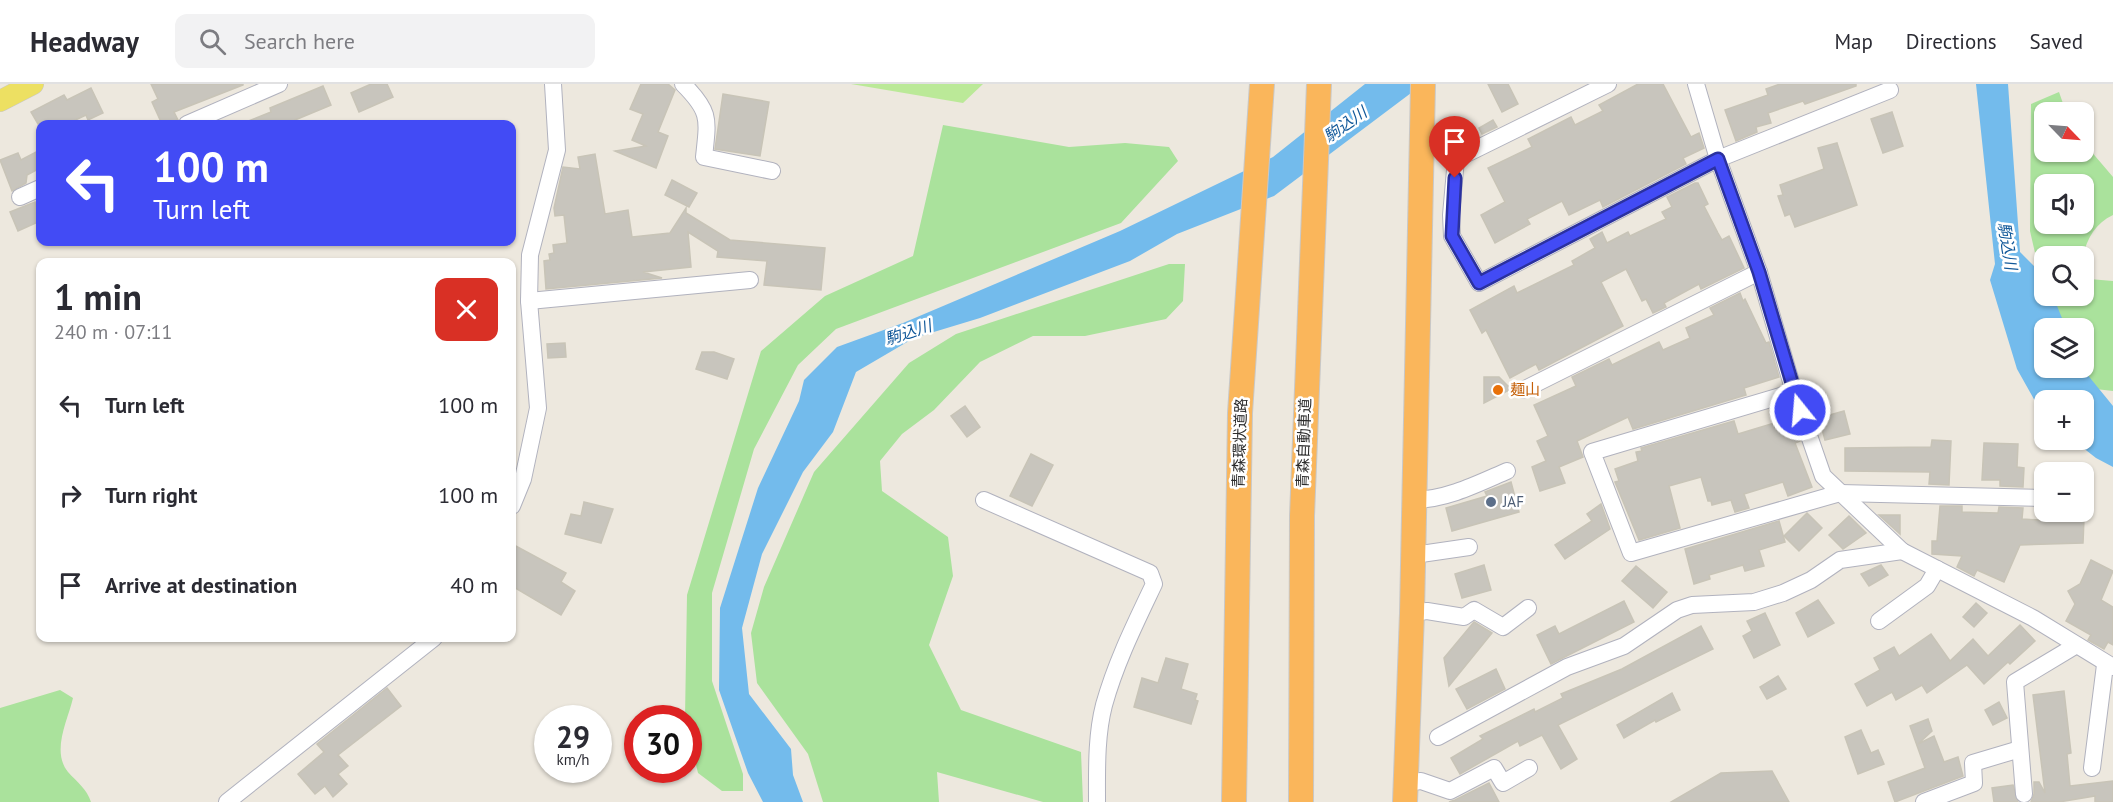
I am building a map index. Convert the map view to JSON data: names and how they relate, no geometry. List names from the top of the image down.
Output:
{
  "streets": {
    "highway": ["青森環状道路", "青森自動車道"]
  },
  "water": ["駒込川"],
  "places": ["麺山", "JAF"],
  "north": "bottom right",
  "page": {
    "header": "Headway",
    "search": "Search here",
    "nav": ["Map", "Directions", "Saved"],
    "map_buttons": ["+", "−"],
    "turn": ["100 m", "Turn left"],
    "heading": ["1 min", "240 m · 07:11"],
    "list": [
      {
        "name": "Turn left",
        "value": "100 m"
      },
      {
        "name": "Turn right",
        "value": "100 m"
      },
      {
        "name": "Arrive at destination",
        "value": "40 m"
      }
    ],
    "speed": "29 km/h",
    "limit": "30"
  }
}
